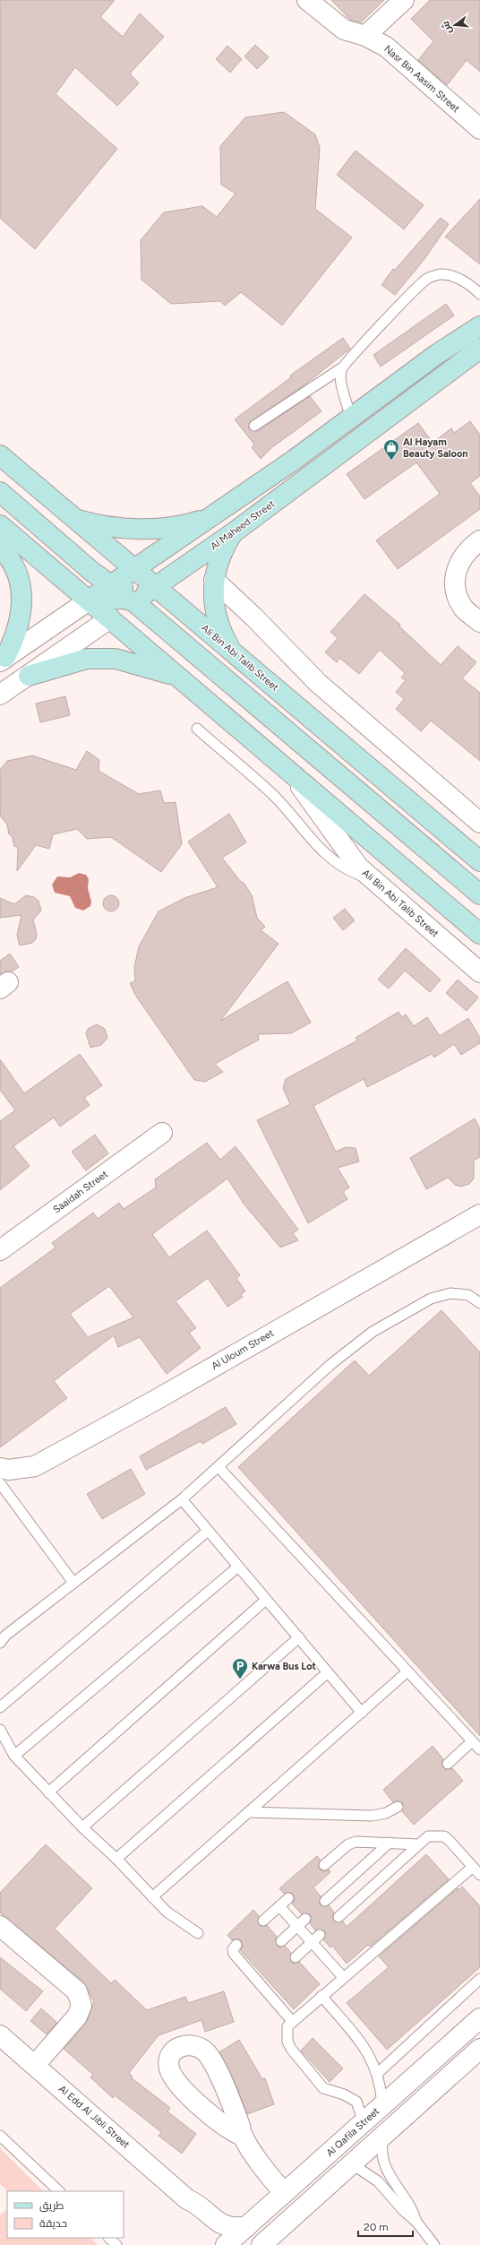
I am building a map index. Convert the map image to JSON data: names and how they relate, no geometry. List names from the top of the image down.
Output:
{
  "streets": {
    "main road": ["Al Maheed Street", "Ali Bin Abi Talib Street"],
    "street": [
      "Nasr Bin Aasim Street",
      "Saaidah Street",
      "Al Uloum Street",
      "Al Edd Al Jibli Street",
      "Al Qafila Street"
    ]
  },
  "crossings": [
    ["Al Maheed Street", "Ali Bin Abi Talib Street"],
    ["Al Edd Al Jibli Street", "Al Qafila Street"]
  ],
  "places": {
    "shop": ["Al Hayam Beauty Saloon"],
    "parking": ["Karwa Bus Lot"]
  },
  "legend": ["طريق", "حديقة"],
  "scale_bar": "20 m",
  "north": "left"
}
